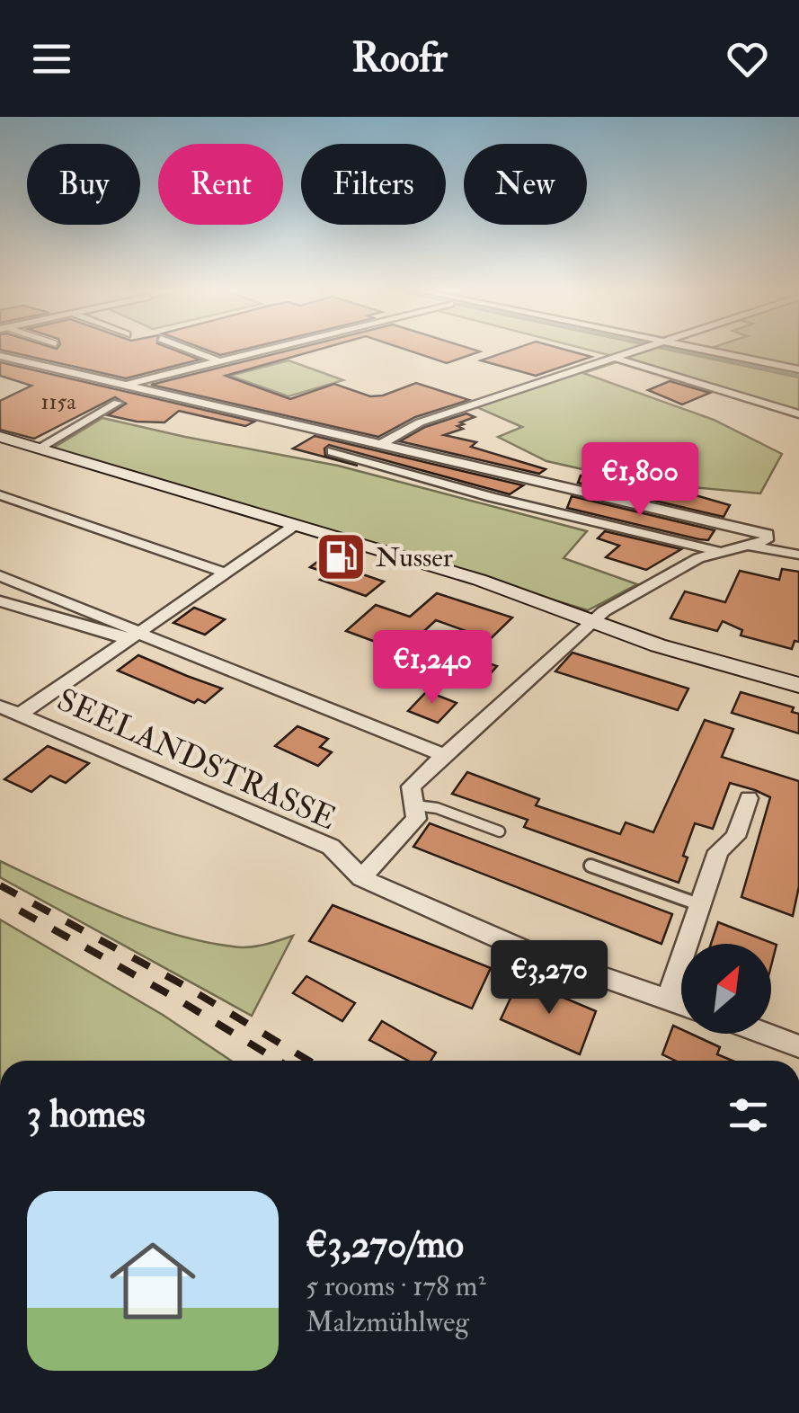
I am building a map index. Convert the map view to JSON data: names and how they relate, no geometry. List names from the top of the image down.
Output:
{
  "streets": {
    "street": ["SEELANDSTRASSE"]
  },
  "places": {
    "fuel station": ["Nusser"]
  },
  "house_numbers": ["115a"],
  "north": "top right",
  "page": {
    "header": "Roofr",
    "chip": [
      "Buy",
      "Rent",
      "Filters",
      "New"
    ],
    "price": ["€1,800", "€1,240", "€3,270"],
    "heading": "3 homes",
    "list": [
      {
        "name": "€3,270/mo",
        "note": "5 rooms · 178 m² · Malzmühlweg"
      }
    ]
  }
}
